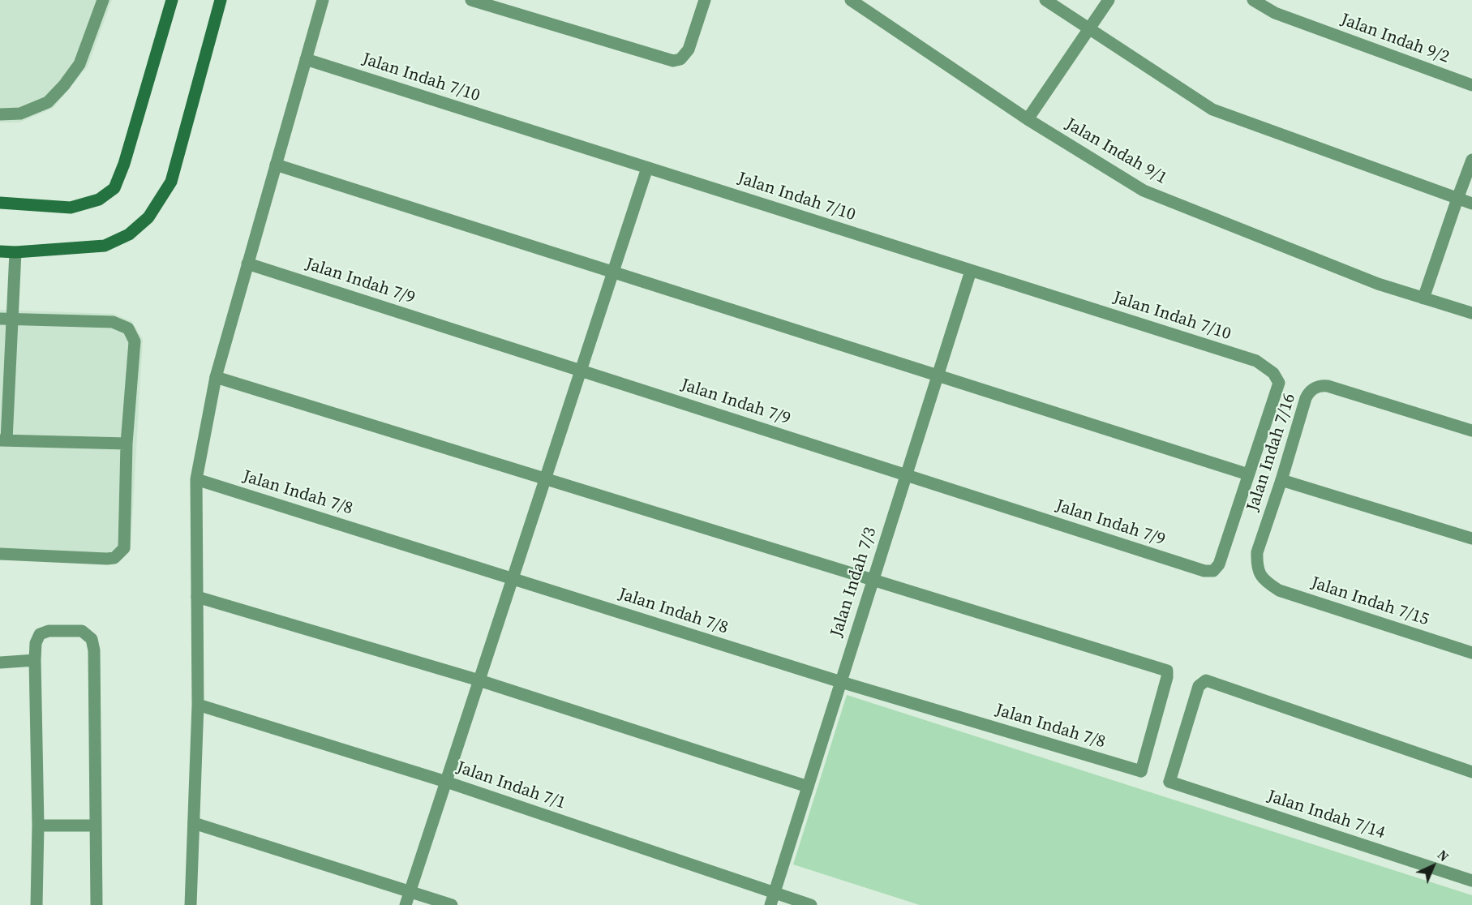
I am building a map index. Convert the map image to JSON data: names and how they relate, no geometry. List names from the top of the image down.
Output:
{
  "streets": {
    "street": [
      "Jalan Indah 9/2",
      "Jalan Indah 7/10",
      "Jalan Indah 9/1",
      "Jalan Indah 7/9",
      "Jalan Indah 7/16",
      "Jalan Indah 7/8",
      "Jalan Indah 7/3",
      "Jalan Indah 7/15",
      "Jalan Indah 7/1",
      "Jalan Indah 7/14"
    ]
  },
  "crossings": [
    ["Jalan Indah 7/10", "Jalan Indah 7/9"],
    ["Jalan Indah 7/10", "Jalan Indah 7/3"],
    ["Jalan Indah 7/9", "Jalan Indah 7/3"],
    ["Jalan Indah 7/16", "Jalan Indah 7/15"],
    ["Jalan Indah 7/8", "Jalan Indah 7/3"],
    ["Jalan Indah 7/3", "Jalan Indah 7/1"]
  ],
  "north": "top right"
}
